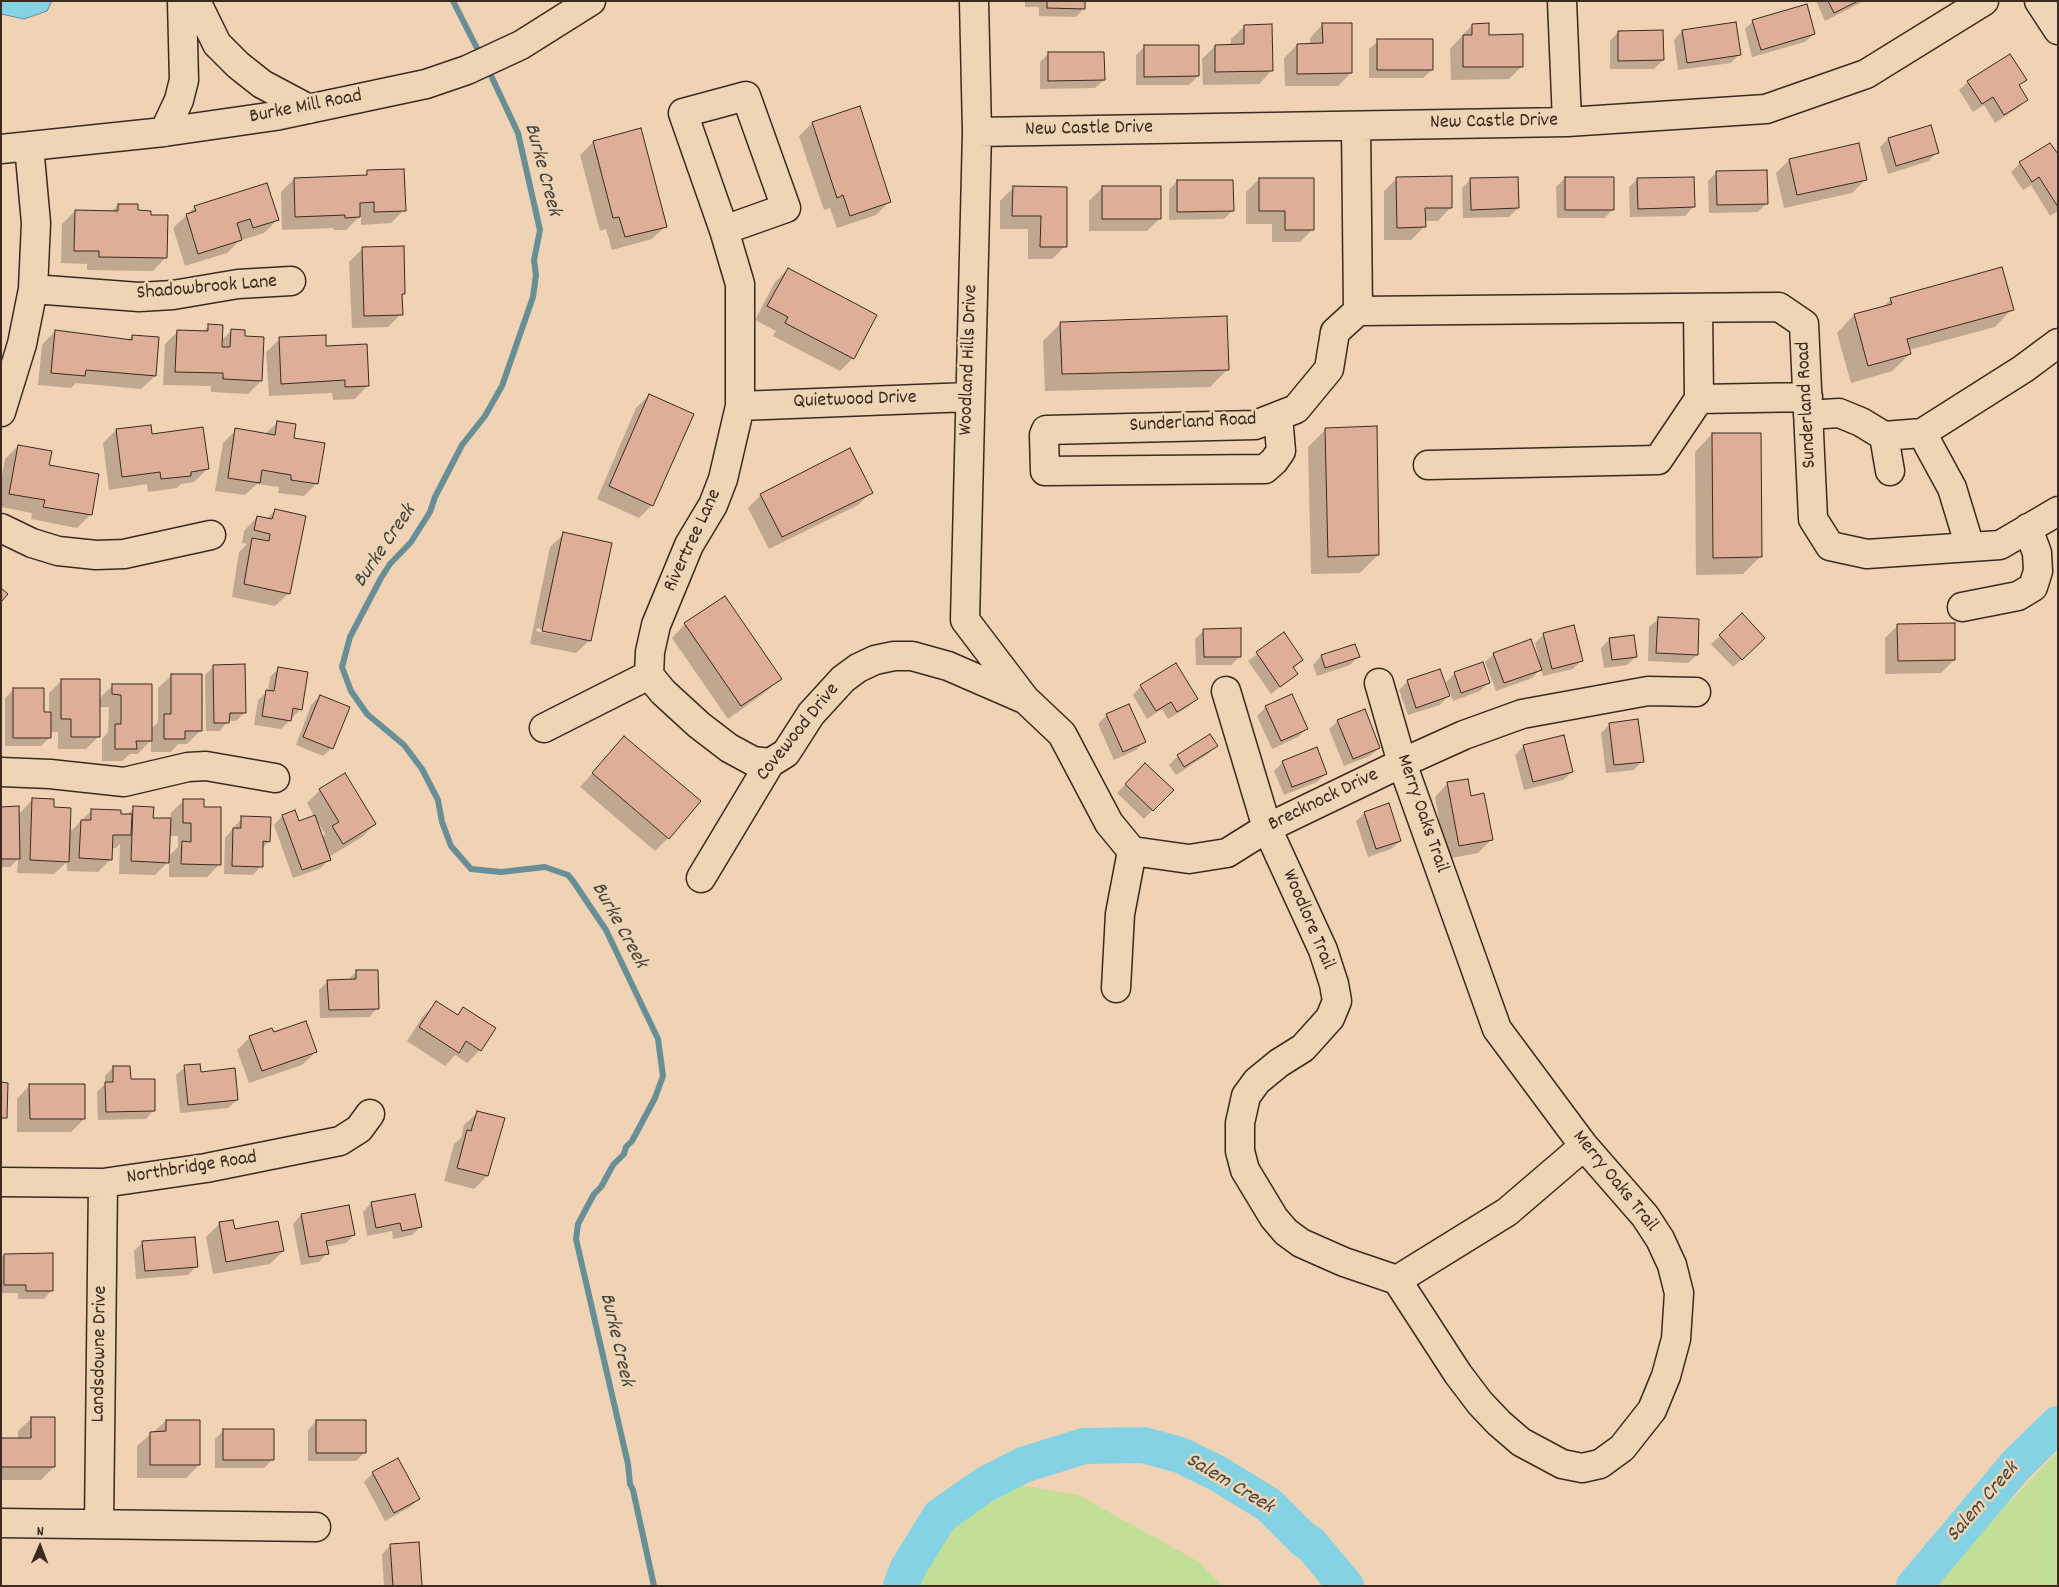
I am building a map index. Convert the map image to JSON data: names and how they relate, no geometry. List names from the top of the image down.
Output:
{
  "streets": {
    "street": [
      "Burke Mill Road",
      "New Castle Drive",
      "Shadowbrook Lane",
      "Woodland Hills Drive",
      "Quietwood Drive",
      "Sunderland Road",
      "Rivertree Lane",
      "Covewood Drive",
      "Brecknock Drive",
      "Merry Oaks Trail",
      "Woodlore Trail",
      "Northbridge Road",
      "Landsdowne Drive"
    ]
  },
  "crossings": [
    ["New Castle Drive", "Woodland Hills Drive"],
    ["Woodland Hills Drive", "Quietwood Drive"],
    ["Woodland Hills Drive", "Covewood Drive"],
    ["Quietwood Drive", "Rivertree Lane"],
    ["Brecknock Drive", "Merry Oaks Trail"],
    ["Brecknock Drive", "Woodlore Trail"],
    ["Merry Oaks Trail", "Woodlore Trail"],
    ["Northbridge Road", "Landsdowne Drive"]
  ],
  "water": ["Burke Creek", "Salem Creek"],
  "north": "top"
}
